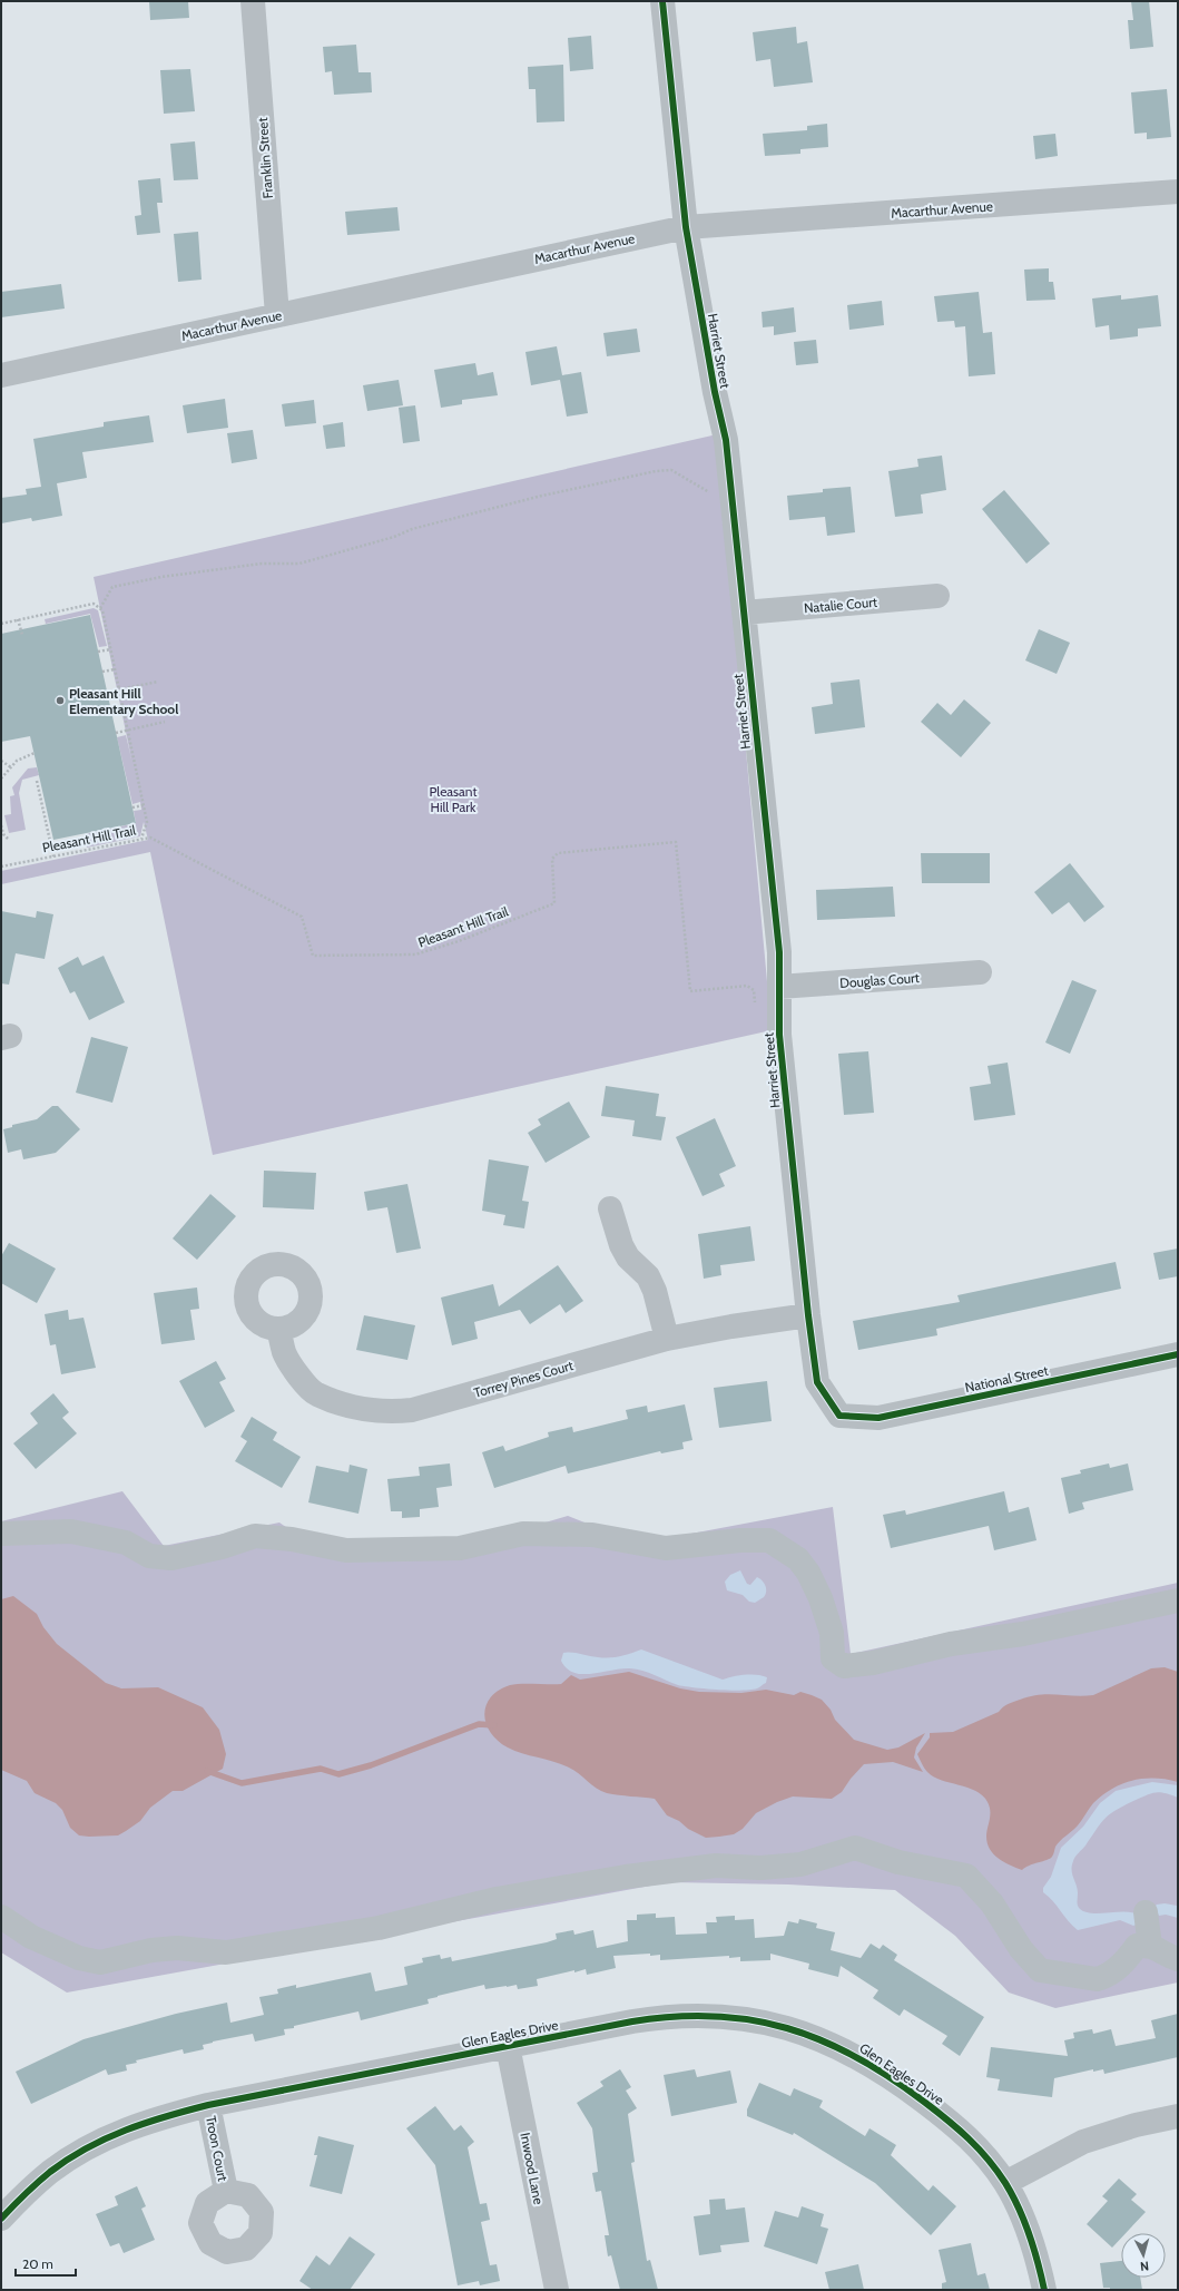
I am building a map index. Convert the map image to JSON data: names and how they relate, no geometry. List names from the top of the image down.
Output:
{
  "streets": {
    "street": [
      "Franklin Street",
      "Macarthur Avenue",
      "Harriet Street",
      "Natalie Court",
      "Douglas Court",
      "Torrey Pines Court",
      "National Street",
      "Glen Eagles Drive",
      "Troon Court",
      "Inwood Lane"
    ],
    "path": ["Pleasant Hill Trail"]
  },
  "crossings": [
    ["Franklin Street", "Macarthur Avenue"],
    ["Macarthur Avenue", "Harriet Street"],
    ["Harriet Street", "Natalie Court"],
    ["Harriet Street", "Douglas Court"],
    ["Harriet Street", "Torrey Pines Court"],
    ["Harriet Street", "National Street"],
    ["Glen Eagles Drive", "Troon Court"],
    ["Glen Eagles Drive", "Inwood Lane"]
  ],
  "parks": ["Pleasant Hill Park"],
  "places": ["Pleasant Hill Elementary School"],
  "scale_bar": "20 m",
  "north": "bottom"
}
